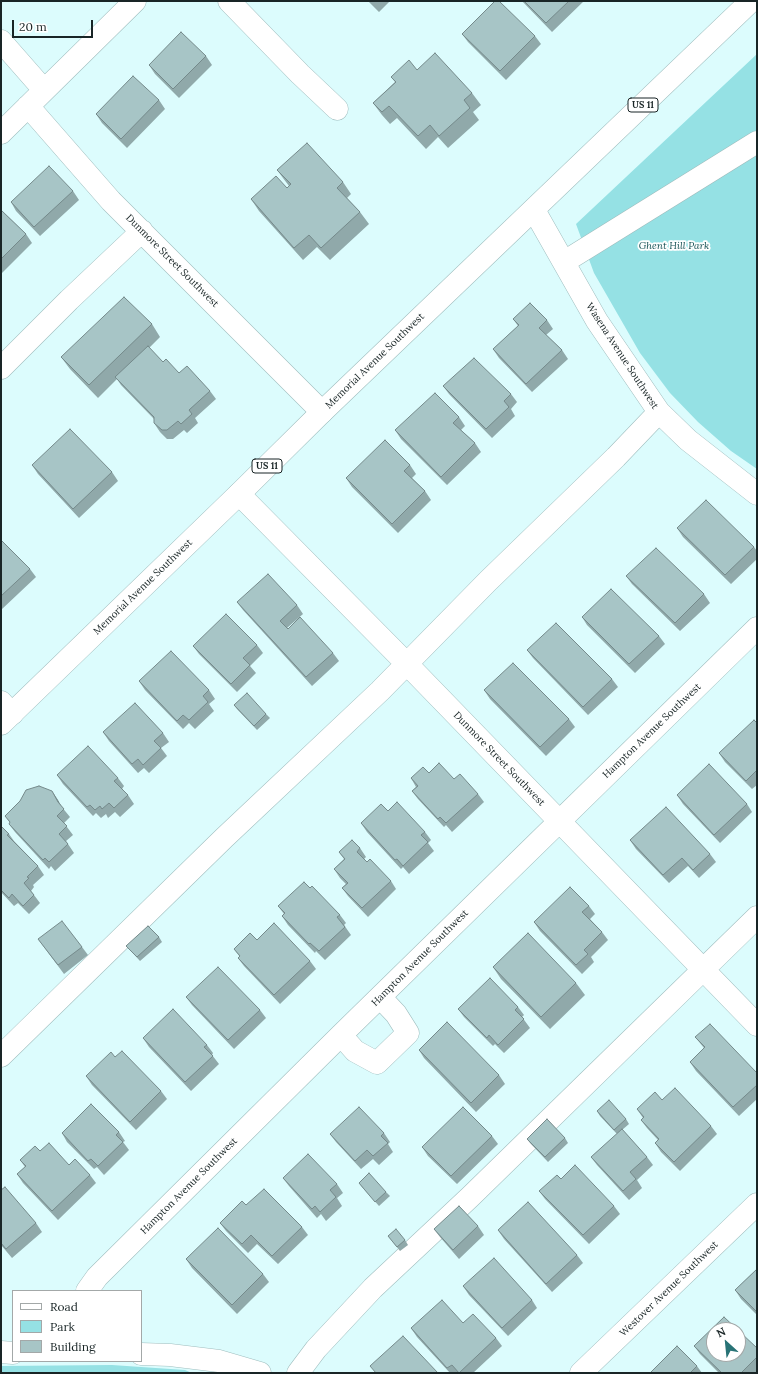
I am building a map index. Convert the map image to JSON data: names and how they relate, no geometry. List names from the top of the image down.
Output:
{
  "streets": {
    "street": [
      "US 11",
      "Dunmore Street Southwest",
      "Wasena Avenue Southwest",
      "Memorial Avenue Southwest",
      "Hampton Avenue Southwest",
      "Westover Avenue Southwest"
    ]
  },
  "crossings": [
    ["Dunmore Street Southwest", "Memorial Avenue Southwest"],
    ["Dunmore Street Southwest", "Hampton Avenue Southwest"],
    ["Wasena Avenue Southwest", "Memorial Avenue Southwest"]
  ],
  "parks": ["Ghent Hill Park"],
  "legend": ["Road", "Park", "Building"],
  "scale_bar": "20 m",
  "north": "top left"
}
